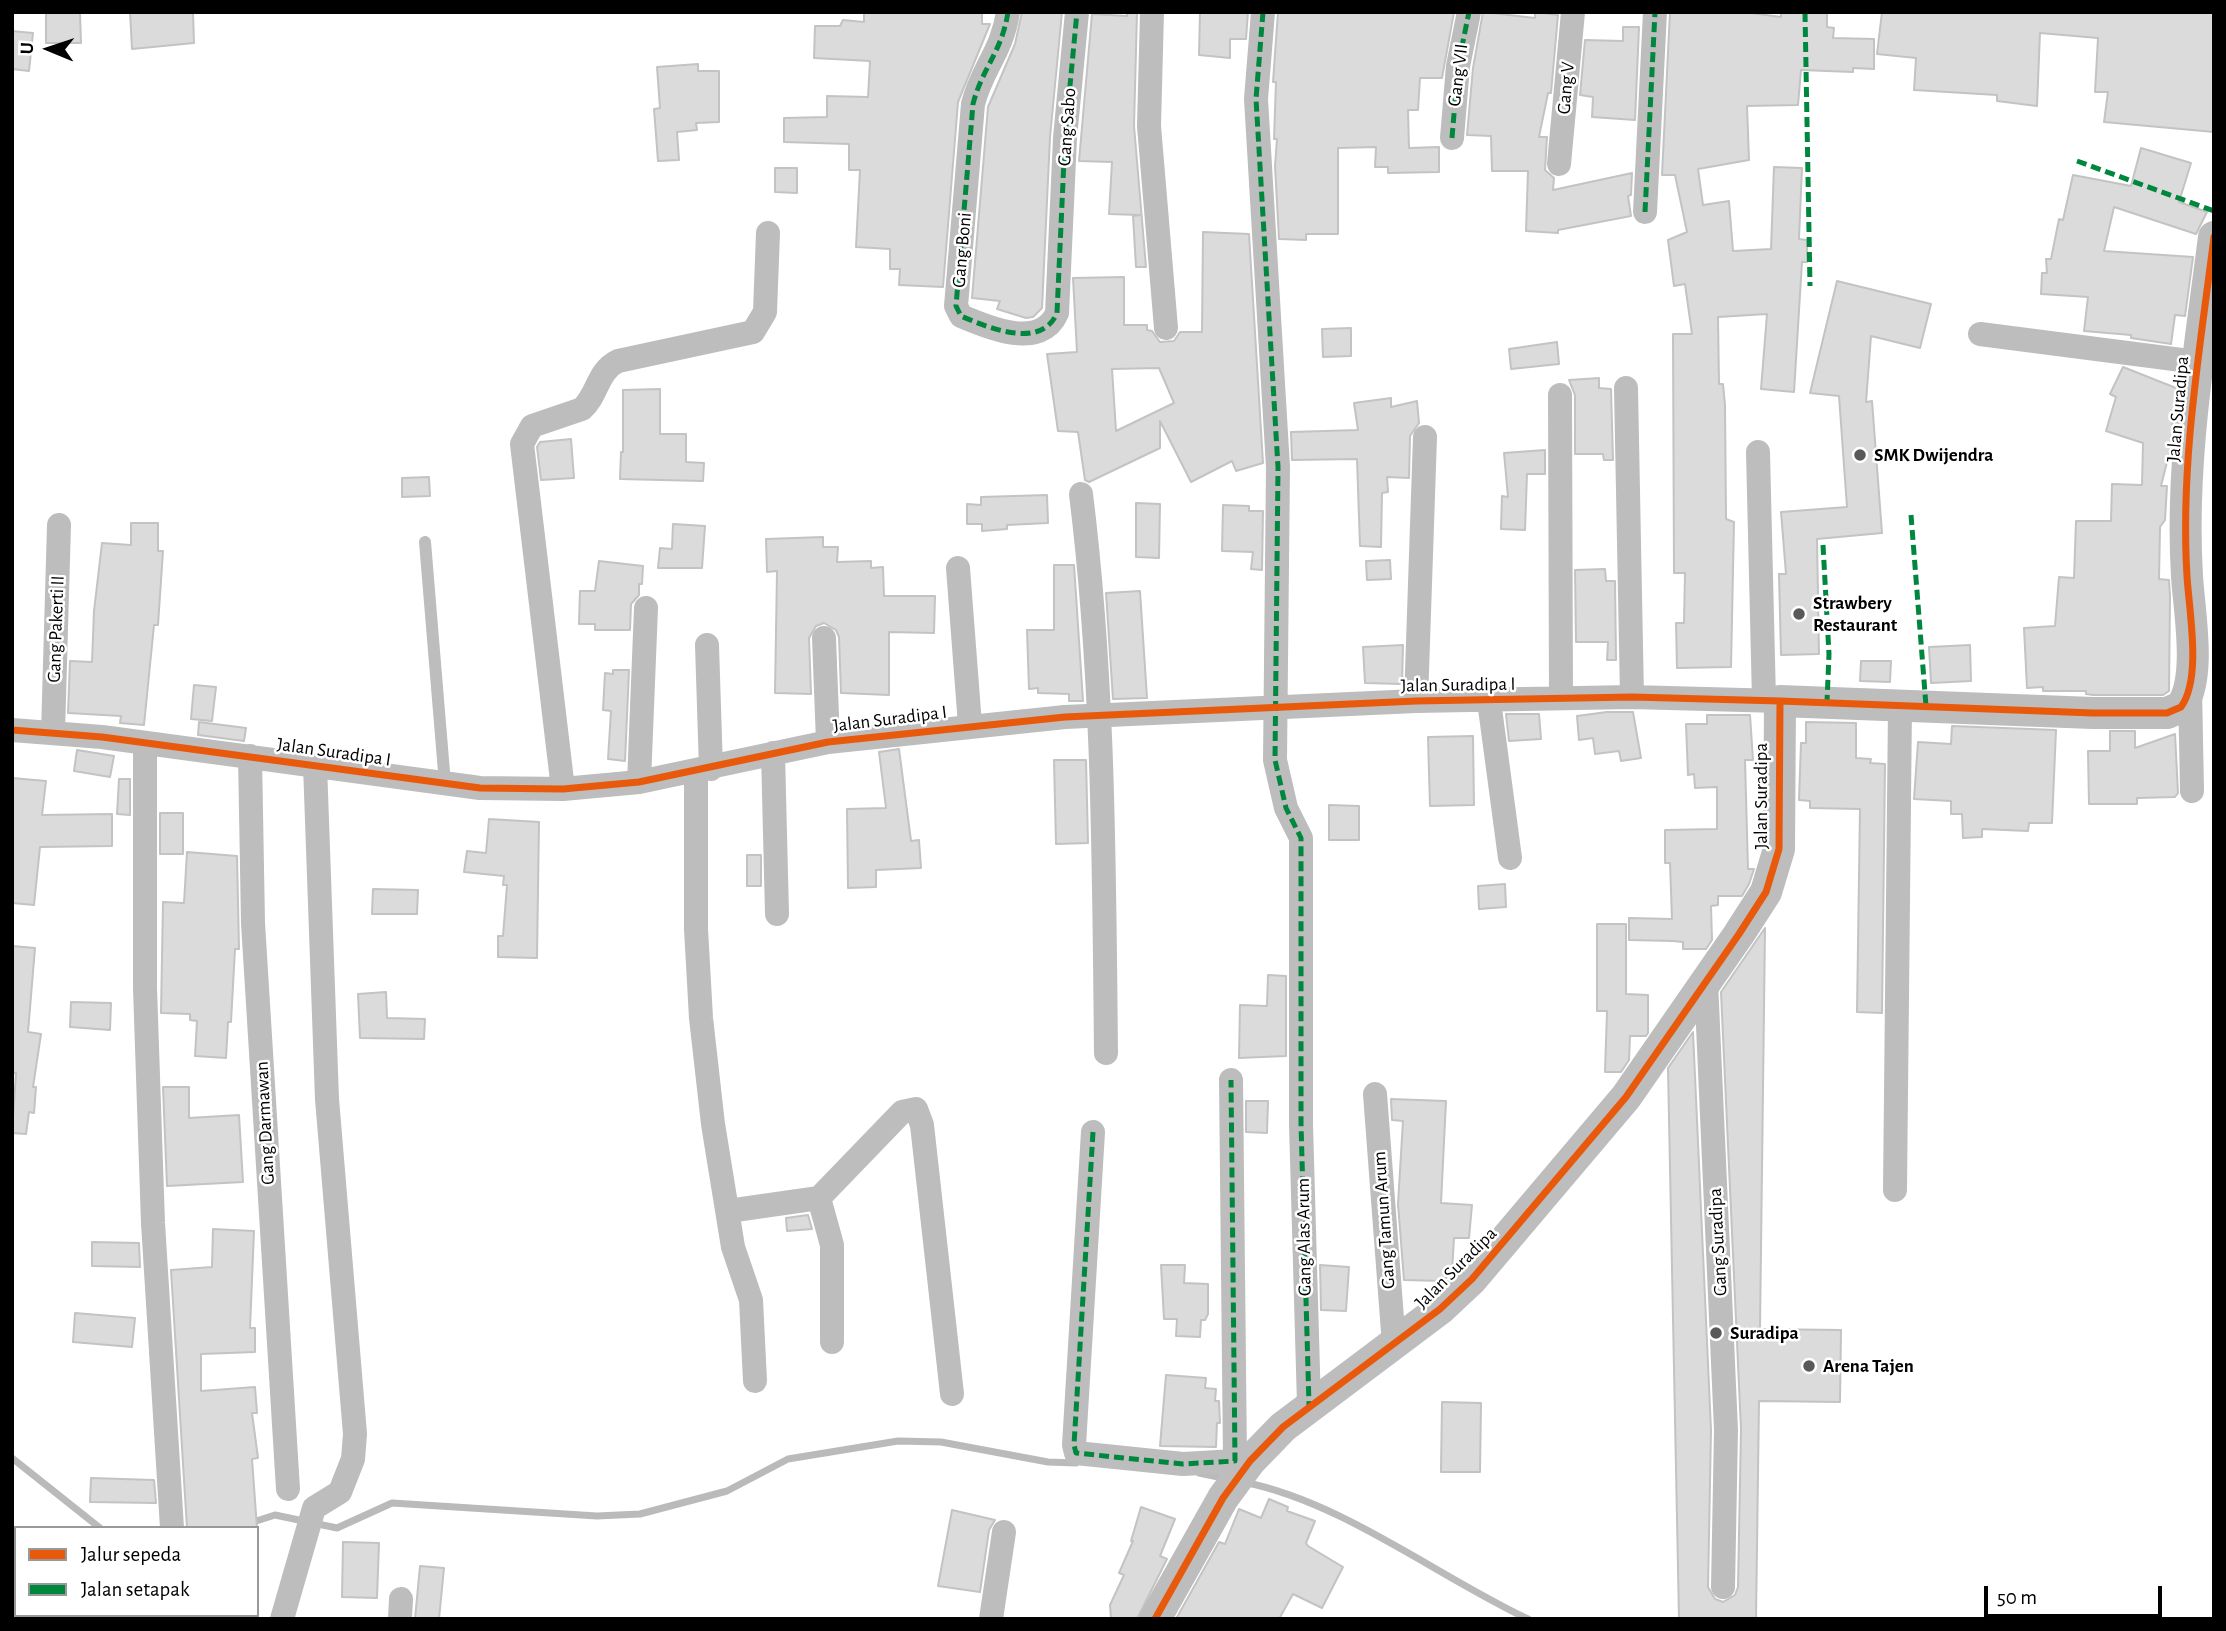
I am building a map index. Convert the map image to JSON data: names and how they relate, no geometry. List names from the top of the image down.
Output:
{
  "streets": {
    "street": [
      "Gang VII",
      "Gang V",
      "Gang Sabo",
      "Gang Boni",
      "Jalan Suradipa",
      "Gang Pakerti II",
      "Jalan Suradipa I",
      "Gang Darmawan",
      "Gang Tamun Arum",
      "Gang Alas Arum",
      "Gang Suradipa"
    ]
  },
  "crossings": [
    ["Gang Sabo", "Gang Boni"],
    ["Jalan Suradipa", "Jalan Suradipa I"],
    ["Jalan Suradipa", "Gang Tamun Arum"],
    ["Jalan Suradipa", "Gang Alas Arum"],
    ["Jalan Suradipa", "Gang Suradipa"],
    ["Gang Pakerti II", "Jalan Suradipa I"],
    ["Jalan Suradipa I", "Gang Darmawan"],
    ["Jalan Suradipa I", "Gang Alas Arum"]
  ],
  "places": [
    "SMK Dwijendra",
    "Strawbery Restaurant",
    "Suradipa",
    "Arena Tajen"
  ],
  "legend": ["Jalur sepeda", "Jalan setapak"],
  "scale_bar": "50 m",
  "north": "left"
}
